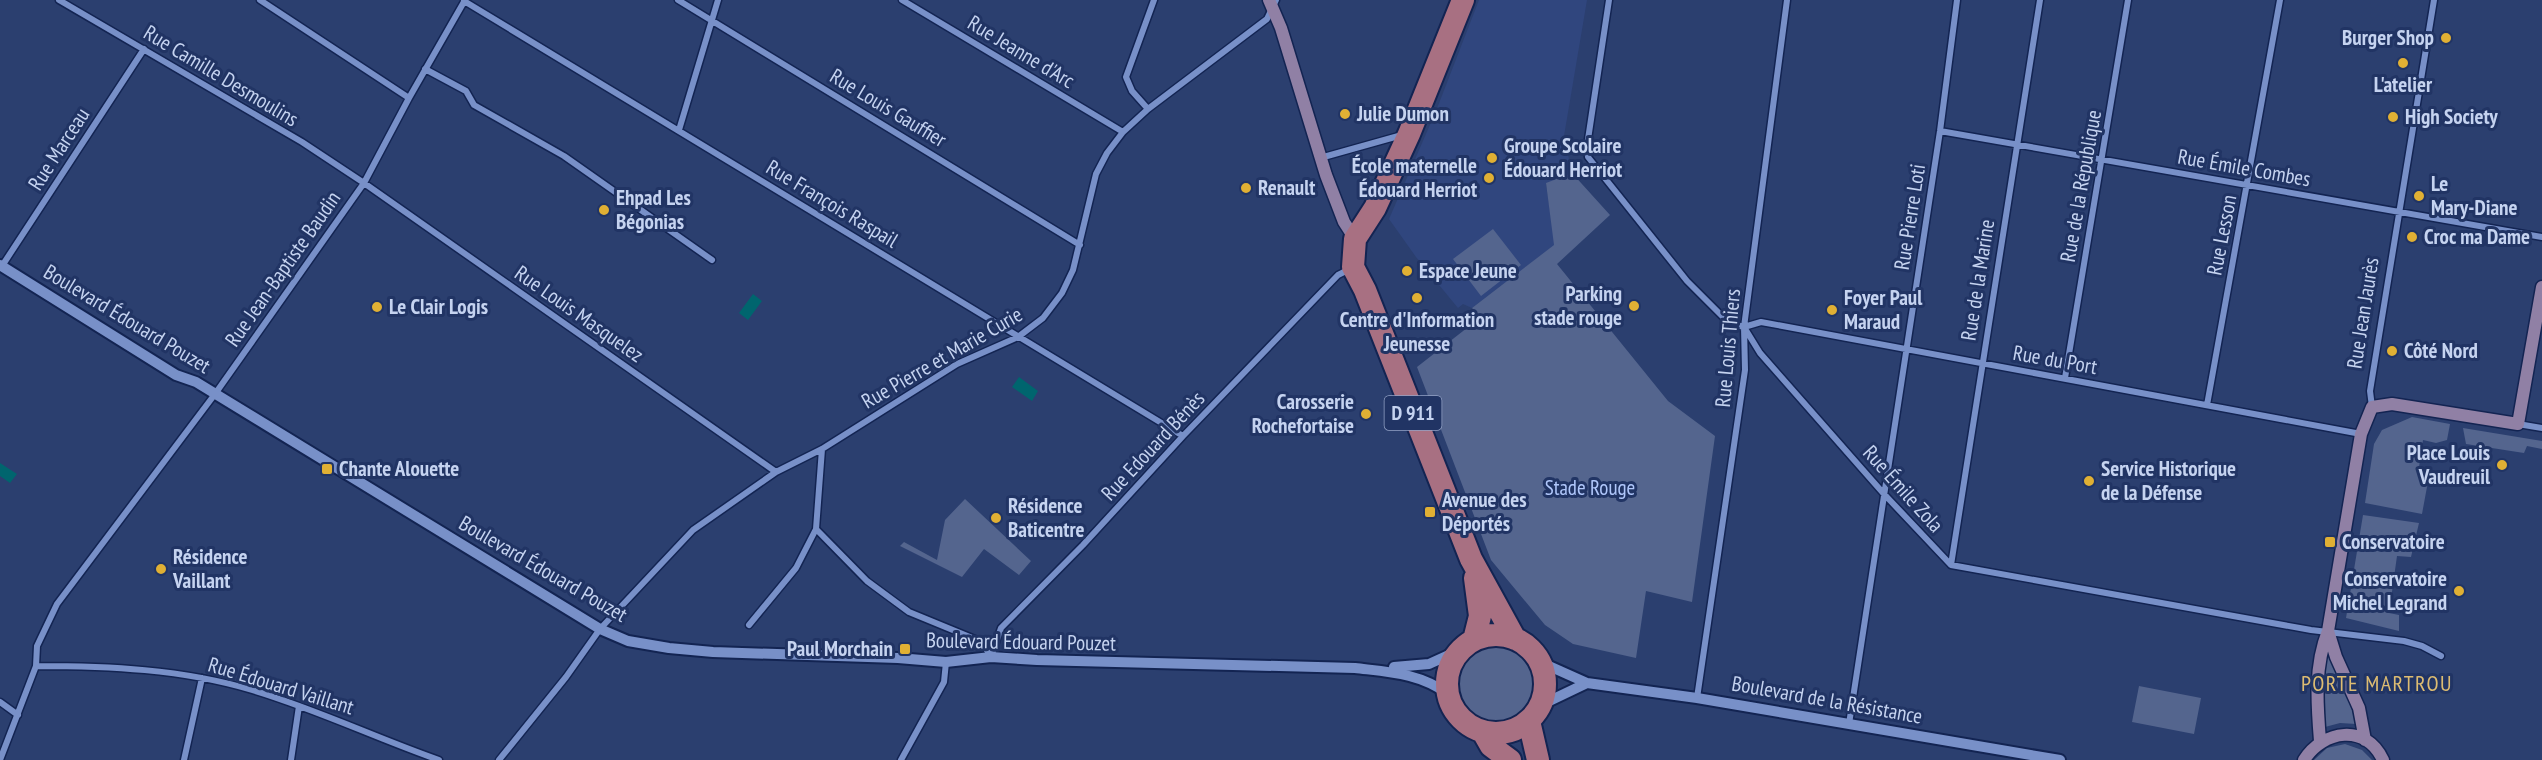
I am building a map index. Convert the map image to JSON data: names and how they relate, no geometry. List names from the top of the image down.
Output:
{
  "streets": {
    "main road": ["Rue Jean Jaurès", "D 911"],
    "street": [
      "Rue Jeanne d'Arc",
      "Rue Camille Desmoulins",
      "Rue Louis Gauffier",
      "Rue Marceau",
      "Rue Émile Combes",
      "Rue de la République",
      "Rue François Raspail",
      "Rue Pierre Loti",
      "Rue Lesson",
      "Rue Jean-Baptiste Baudin",
      "Rue de la Marine",
      "Rue Louis Masquelez",
      "Boulevard Édouard Pouzet",
      "Rue Louis Thiers",
      "Rue Pierre et Marie Curie",
      "Rue du Port",
      "Rue Edouard Bénès",
      "Rue Émile Zola",
      "Rue Édouard Vaillant",
      "Boulevard de la Résistance"
    ]
  },
  "crossings": [
    ["Rue Jeanne d'Arc", "Rue Pierre et Marie Curie"],
    ["Rue Camille Desmoulins", "Rue Marceau"],
    ["Rue Camille Desmoulins", "Rue Jean-Baptiste Baudin"],
    ["Rue Camille Desmoulins", "Rue Louis Masquelez"],
    ["Rue Louis Gauffier", "Rue Pierre et Marie Curie"],
    ["Rue Marceau", "Boulevard Édouard Pouzet"],
    ["Rue Émile Combes", "Rue de la République"],
    ["Rue Émile Combes", "Rue Pierre Loti"],
    ["Rue Émile Combes", "Rue Lesson"],
    ["Rue Émile Combes", "Rue de la Marine"],
    ["Rue Émile Combes", "Rue Jean Jaurès"],
    ["Rue de la République", "Rue du Port"],
    ["Rue François Raspail", "Rue Jean-Baptiste Baudin"],
    ["Rue François Raspail", "Rue Pierre et Marie Curie"],
    ["Rue François Raspail", "Rue Edouard Bénès"],
    ["Rue Pierre Loti", "Rue du Port"],
    ["Rue Pierre Loti", "Rue Émile Zola"],
    ["Rue Pierre Loti", "Boulevard de la Résistance"],
    ["Rue Lesson", "Rue du Port"],
    ["Rue Jean-Baptiste Baudin", "Rue Louis Masquelez"],
    ["Rue Jean-Baptiste Baudin", "Boulevard Édouard Pouzet"],
    ["Rue Jean-Baptiste Baudin", "Rue Édouard Vaillant"],
    ["Rue de la Marine", "Rue du Port"],
    ["Rue de la Marine", "Rue Émile Zola"],
    ["Rue Jean Jaurès", "Rue du Port"],
    ["Rue Louis Masquelez", "Rue Pierre et Marie Curie"],
    ["Boulevard Édouard Pouzet", "Rue Pierre et Marie Curie"],
    ["Boulevard Édouard Pouzet", "D 911"],
    ["Boulevard Édouard Pouzet", "Rue Edouard Bénès"],
    ["Boulevard Édouard Pouzet", "Boulevard de la Résistance"],
    ["Rue Louis Thiers", "Rue du Port"],
    ["Rue Louis Thiers", "Rue Émile Zola"],
    ["Rue Louis Thiers", "Boulevard de la Résistance"],
    ["Rue du Port", "Rue Émile Zola"],
    ["D 911", "Rue Edouard Bénès"],
    ["D 911", "Boulevard de la Résistance"]
  ],
  "districts": ["PORTE MARTROU"],
  "parks": ["Stade Rouge"],
  "places": {
    "other": [
      "Burger Shop",
      "L'atelier",
      "Julie Dumon",
      "High Society",
      "Groupe Scolaire Édouard Herriot",
      "École maternelle Édouard Herriot",
      "Renault",
      "Le Mary-Diane",
      "Ehpad Les Bégonias",
      "Croc ma Dame",
      "Espace Jeune",
      "Centre d'Information Jeunesse",
      "Parking stade rouge",
      "Le Clair Logis",
      "Foyer Paul Maraud",
      "Côté Nord",
      "Carosserie Rochefortaise",
      "Place Louis Vaudreuil",
      "Service Historique de la Défense",
      "Résidence Baticentre",
      "Résidence Vaillant",
      "Conservatoire Michel Legrand"
    ],
    "transit": [
      "Chante Alouette",
      "Avenue des Déportés",
      "Conservatoire",
      "Paul Morchain"
    ]
  }
}
